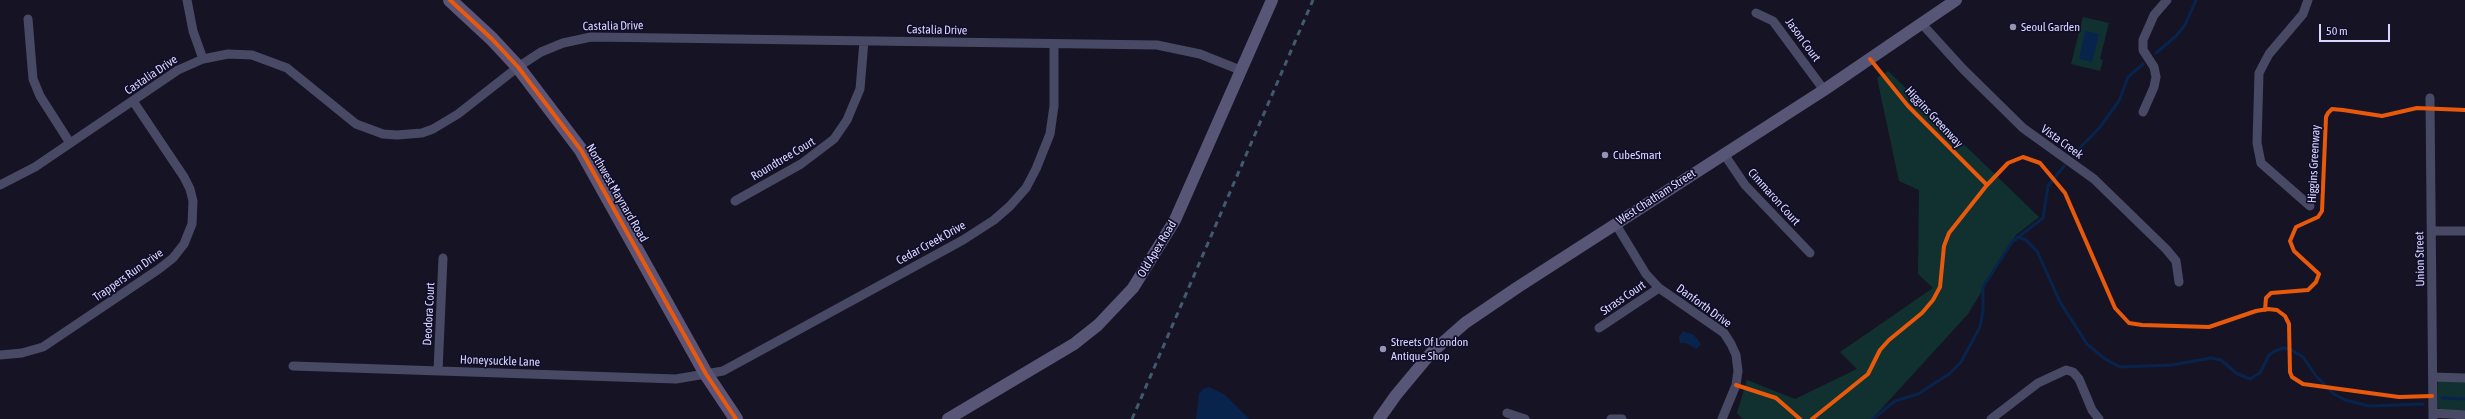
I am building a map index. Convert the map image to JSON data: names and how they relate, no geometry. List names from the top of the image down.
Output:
{
  "streets": {
    "main road": ["Northwest Maynard Road"],
    "street": [
      "Castalia Drive",
      "Jason Court",
      "Vista Creek",
      "Roundtree Court",
      "West Chatham Street",
      "Cimmaron Court",
      "Cedar Creek Drive",
      "Old Apex Road",
      "Union Street",
      "Trappers Run Drive",
      "Strass Court",
      "Danforth Drive",
      "Deodora Court",
      "Honeysuckle Lane"
    ],
    "cycle path": ["Higgins Greenway"]
  },
  "crossings": [
    ["Castalia Drive", "Roundtree Court"],
    ["Castalia Drive", "Northwest Maynard Road"],
    ["Castalia Drive", "Cedar Creek Drive"],
    ["Castalia Drive", "Old Apex Road"],
    ["Castalia Drive", "Trappers Run Drive"],
    ["Jason Court", "West Chatham Street"],
    ["Vista Creek", "West Chatham Street"],
    ["Northwest Maynard Road", "Cedar Creek Drive"],
    ["Northwest Maynard Road", "Honeysuckle Lane"],
    ["West Chatham Street", "Cimmaron Court"],
    ["West Chatham Street", "Danforth Drive"],
    ["Cedar Creek Drive", "Honeysuckle Lane"],
    ["Strass Court", "Danforth Drive"],
    ["Deodora Court", "Honeysuckle Lane"]
  ],
  "places": ["Seoul Garden", "CubeSmart", "Streets Of London Antique Shop"],
  "scale_bar": "50 m"
}
